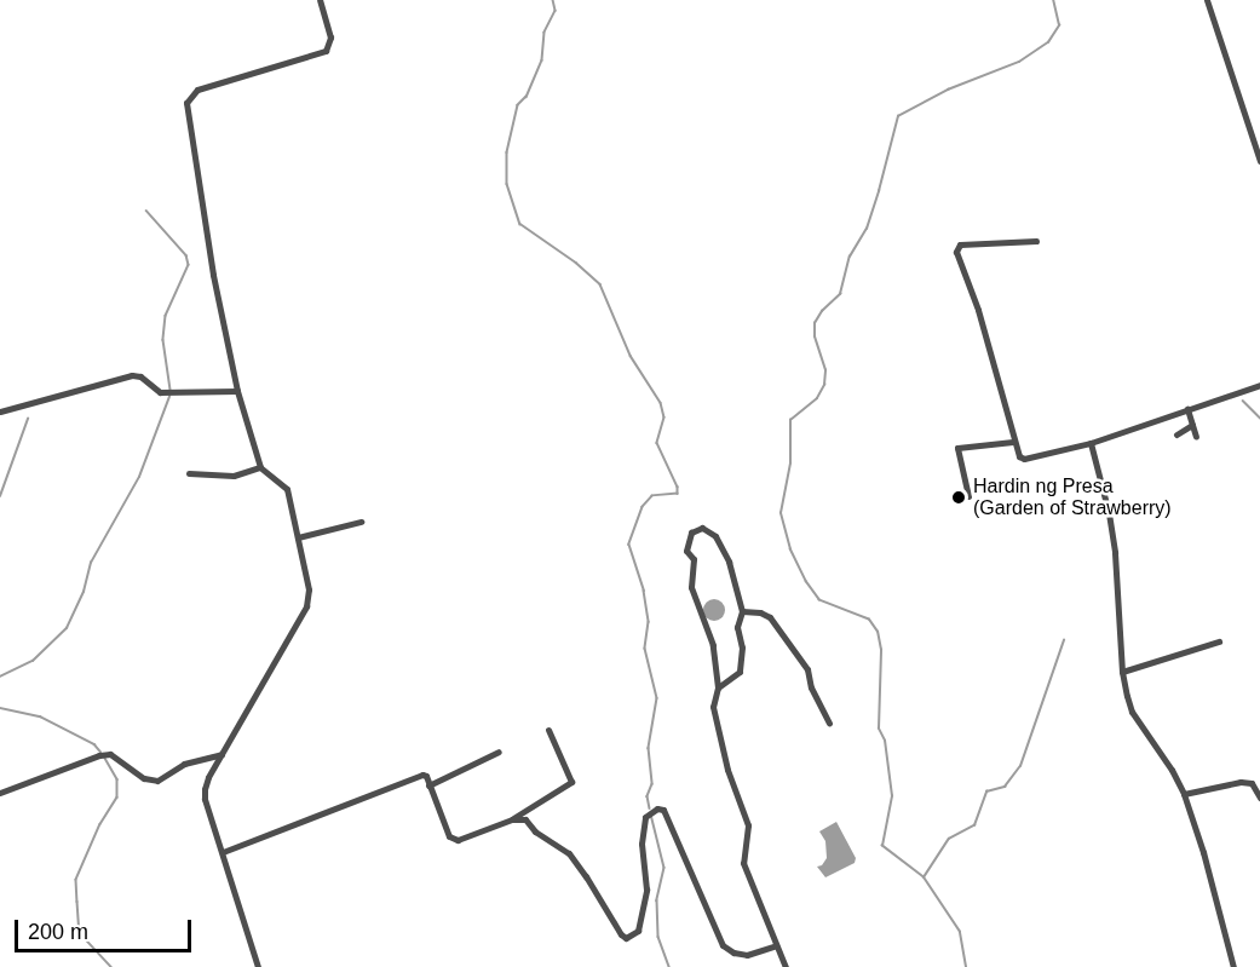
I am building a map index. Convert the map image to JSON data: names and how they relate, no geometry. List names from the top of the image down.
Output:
{
  "places": ["Hardin ng Presa (Garden of Strawberry)"],
  "scale_bar": "200 m"
}
